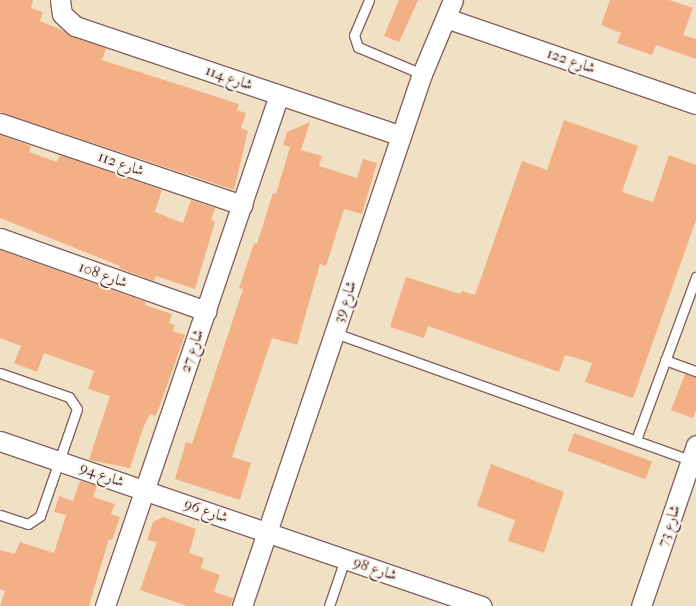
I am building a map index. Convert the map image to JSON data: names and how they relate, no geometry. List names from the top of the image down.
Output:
{
  "streets": {
    "street": [
      "شارع 122",
      "شارع 114",
      "شارع 112",
      "شارع 108",
      "شارع 39",
      "شارع 27",
      "شارع 94",
      "شارع 96",
      "شارع 73",
      "شارع 98"
    ]
  },
  "crossings": [
    ["شارع 122", "شارع 39"],
    ["شارع 114", "شارع 39"],
    ["شارع 114", "شارع 27"],
    ["شارع 112", "شارع 27"],
    ["شارع 108", "شارع 27"],
    ["شارع 39", "شارع 96"],
    ["شارع 39", "شارع 98"],
    ["شارع 27", "شارع 94"],
    ["شارع 27", "شارع 96"],
    ["شارع 94", "شارع 96"],
    ["شارع 96", "شارع 98"]
  ]
}
